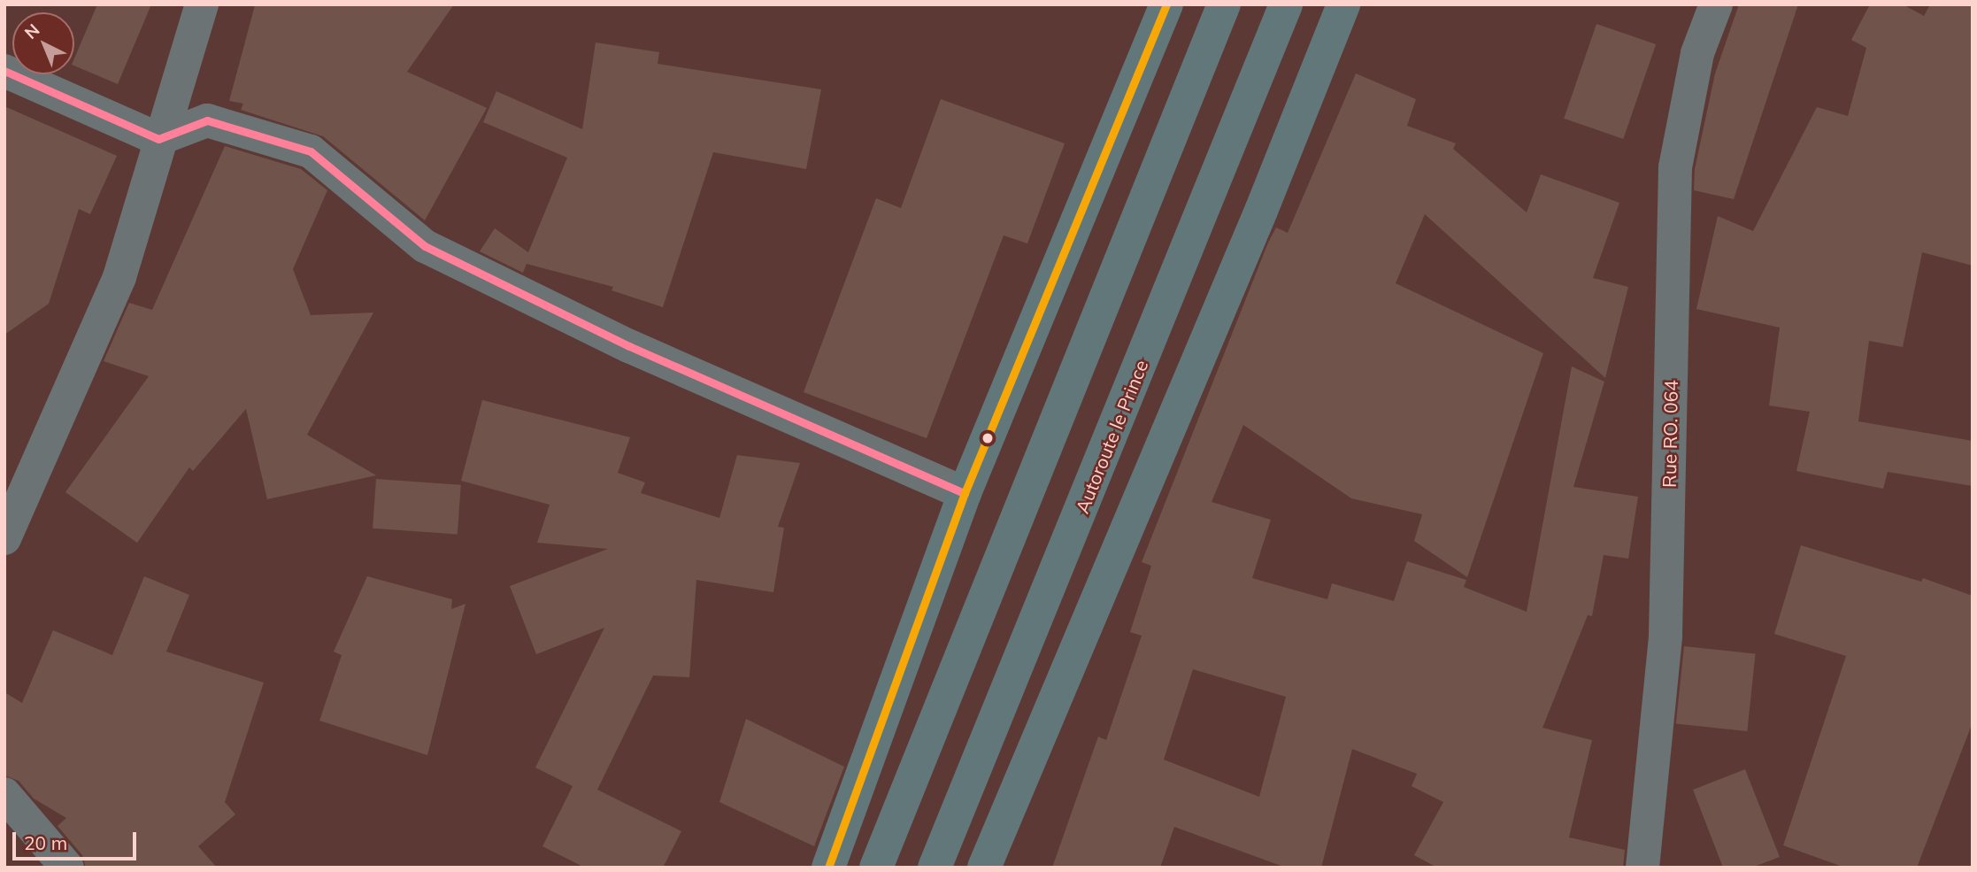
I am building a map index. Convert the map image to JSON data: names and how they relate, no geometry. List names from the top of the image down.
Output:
{
  "streets": {
    "main road": ["Autoroute le Prince"],
    "street": ["Rue RO. 064"]
  },
  "scale_bar": "20 m",
  "north": "top left"
}
